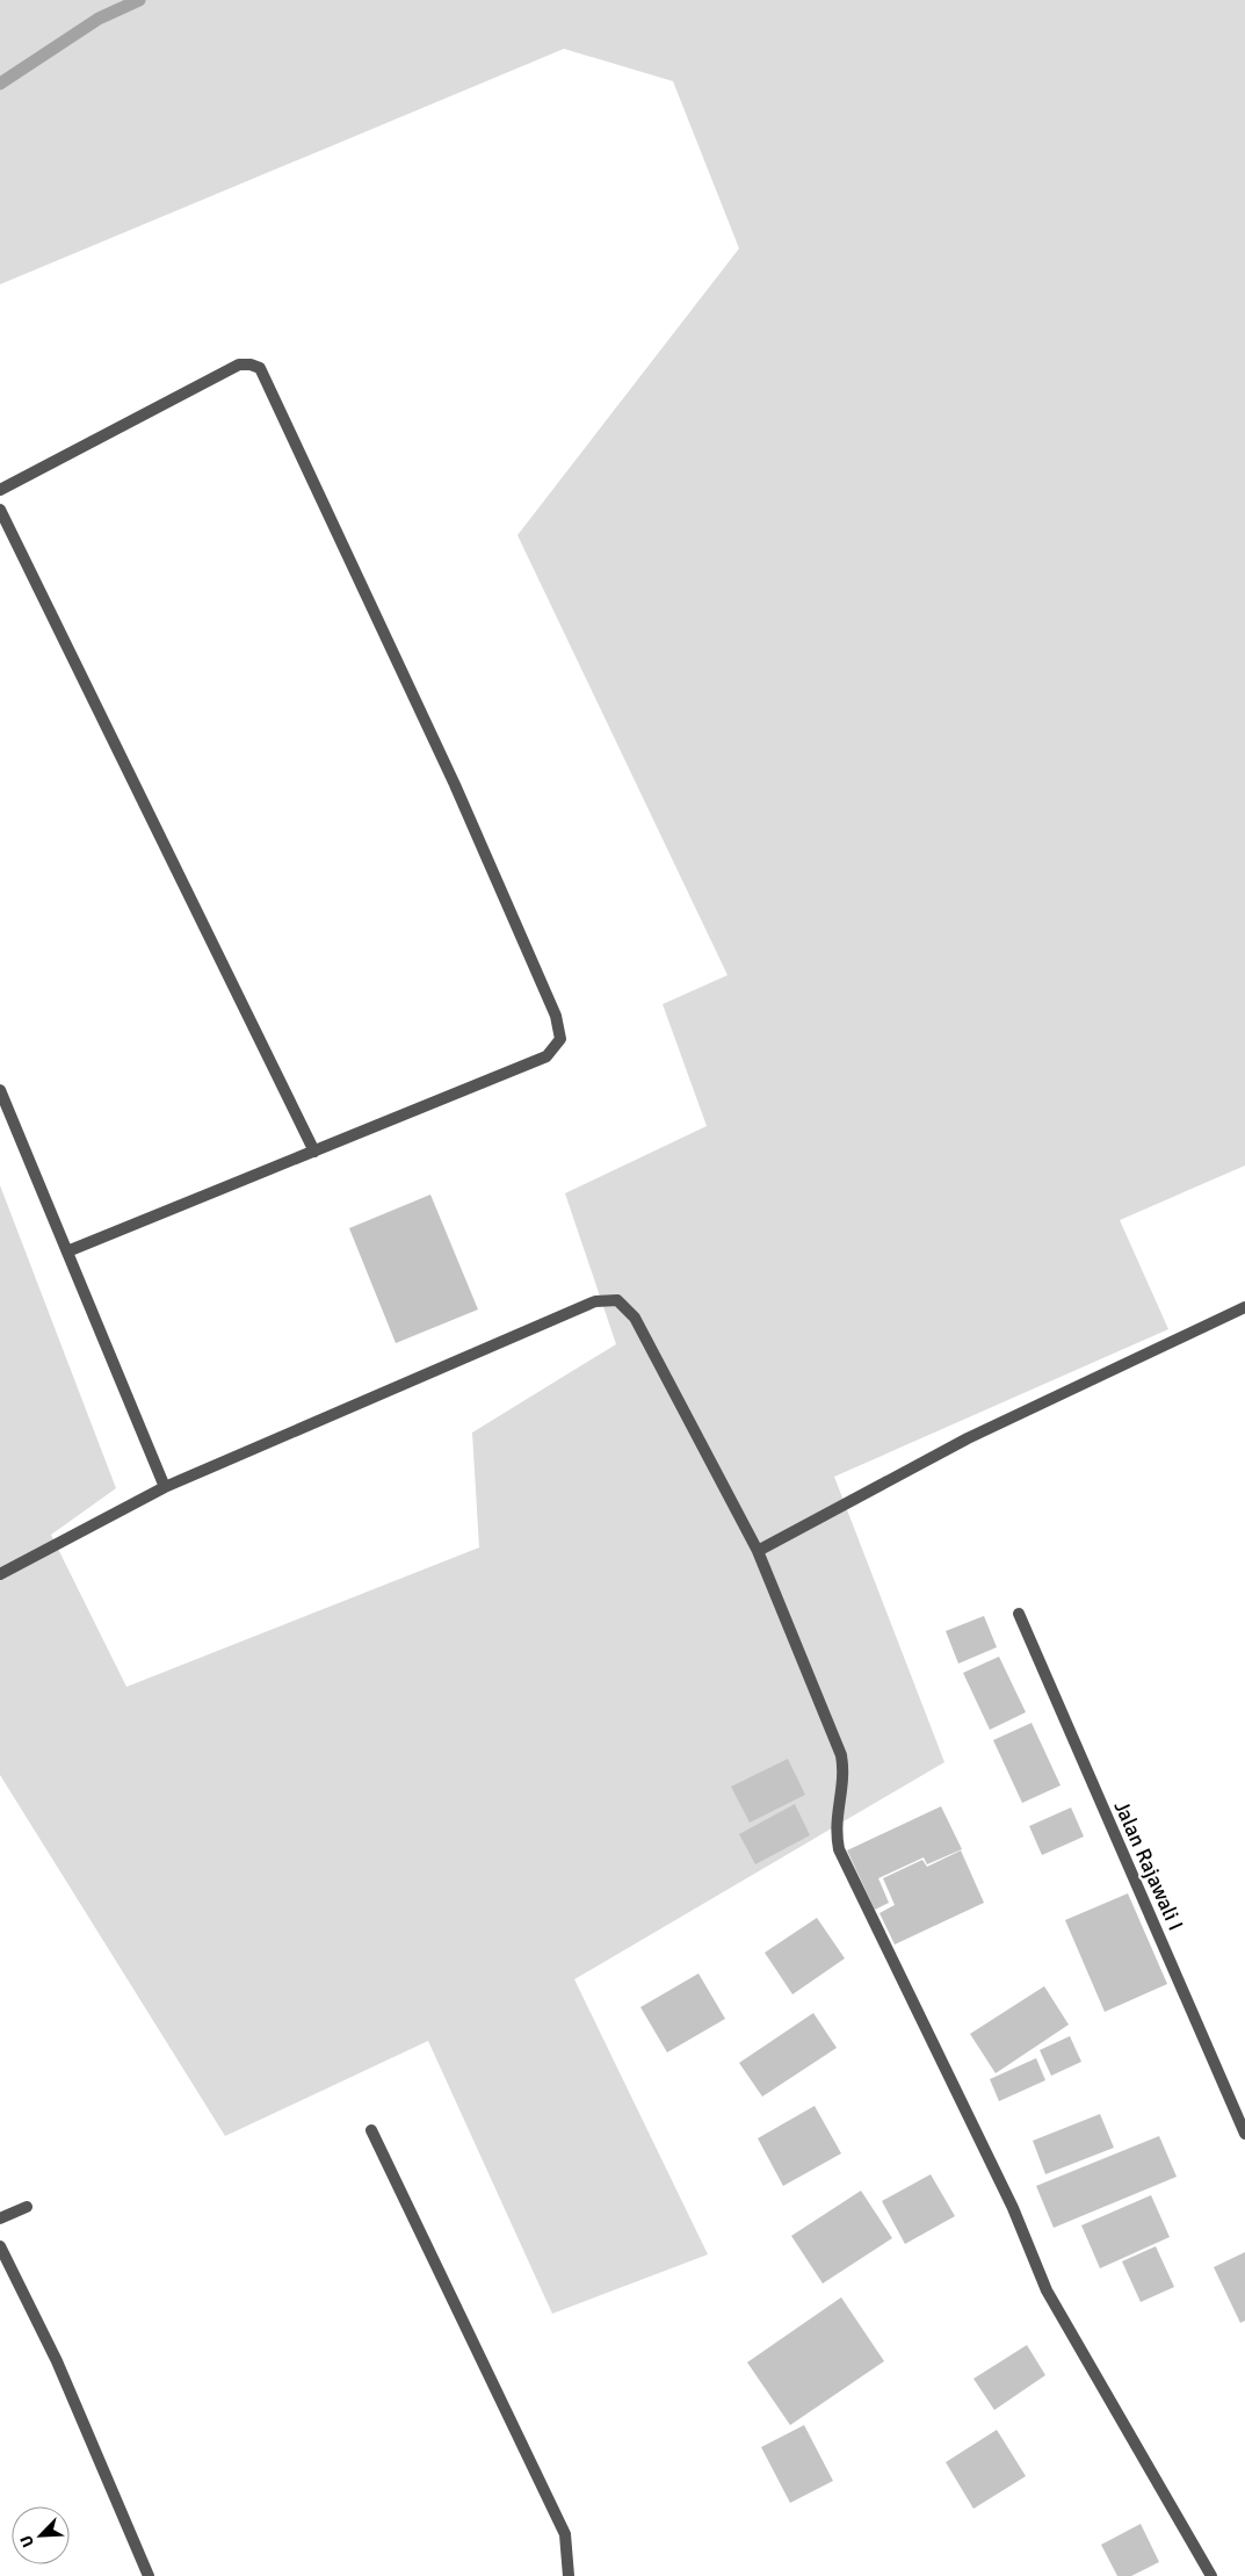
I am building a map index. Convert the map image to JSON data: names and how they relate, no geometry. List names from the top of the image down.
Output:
{
  "streets": {
    "street": ["Jalan Rajawali I"]
  },
  "north": "bottom left"
}
